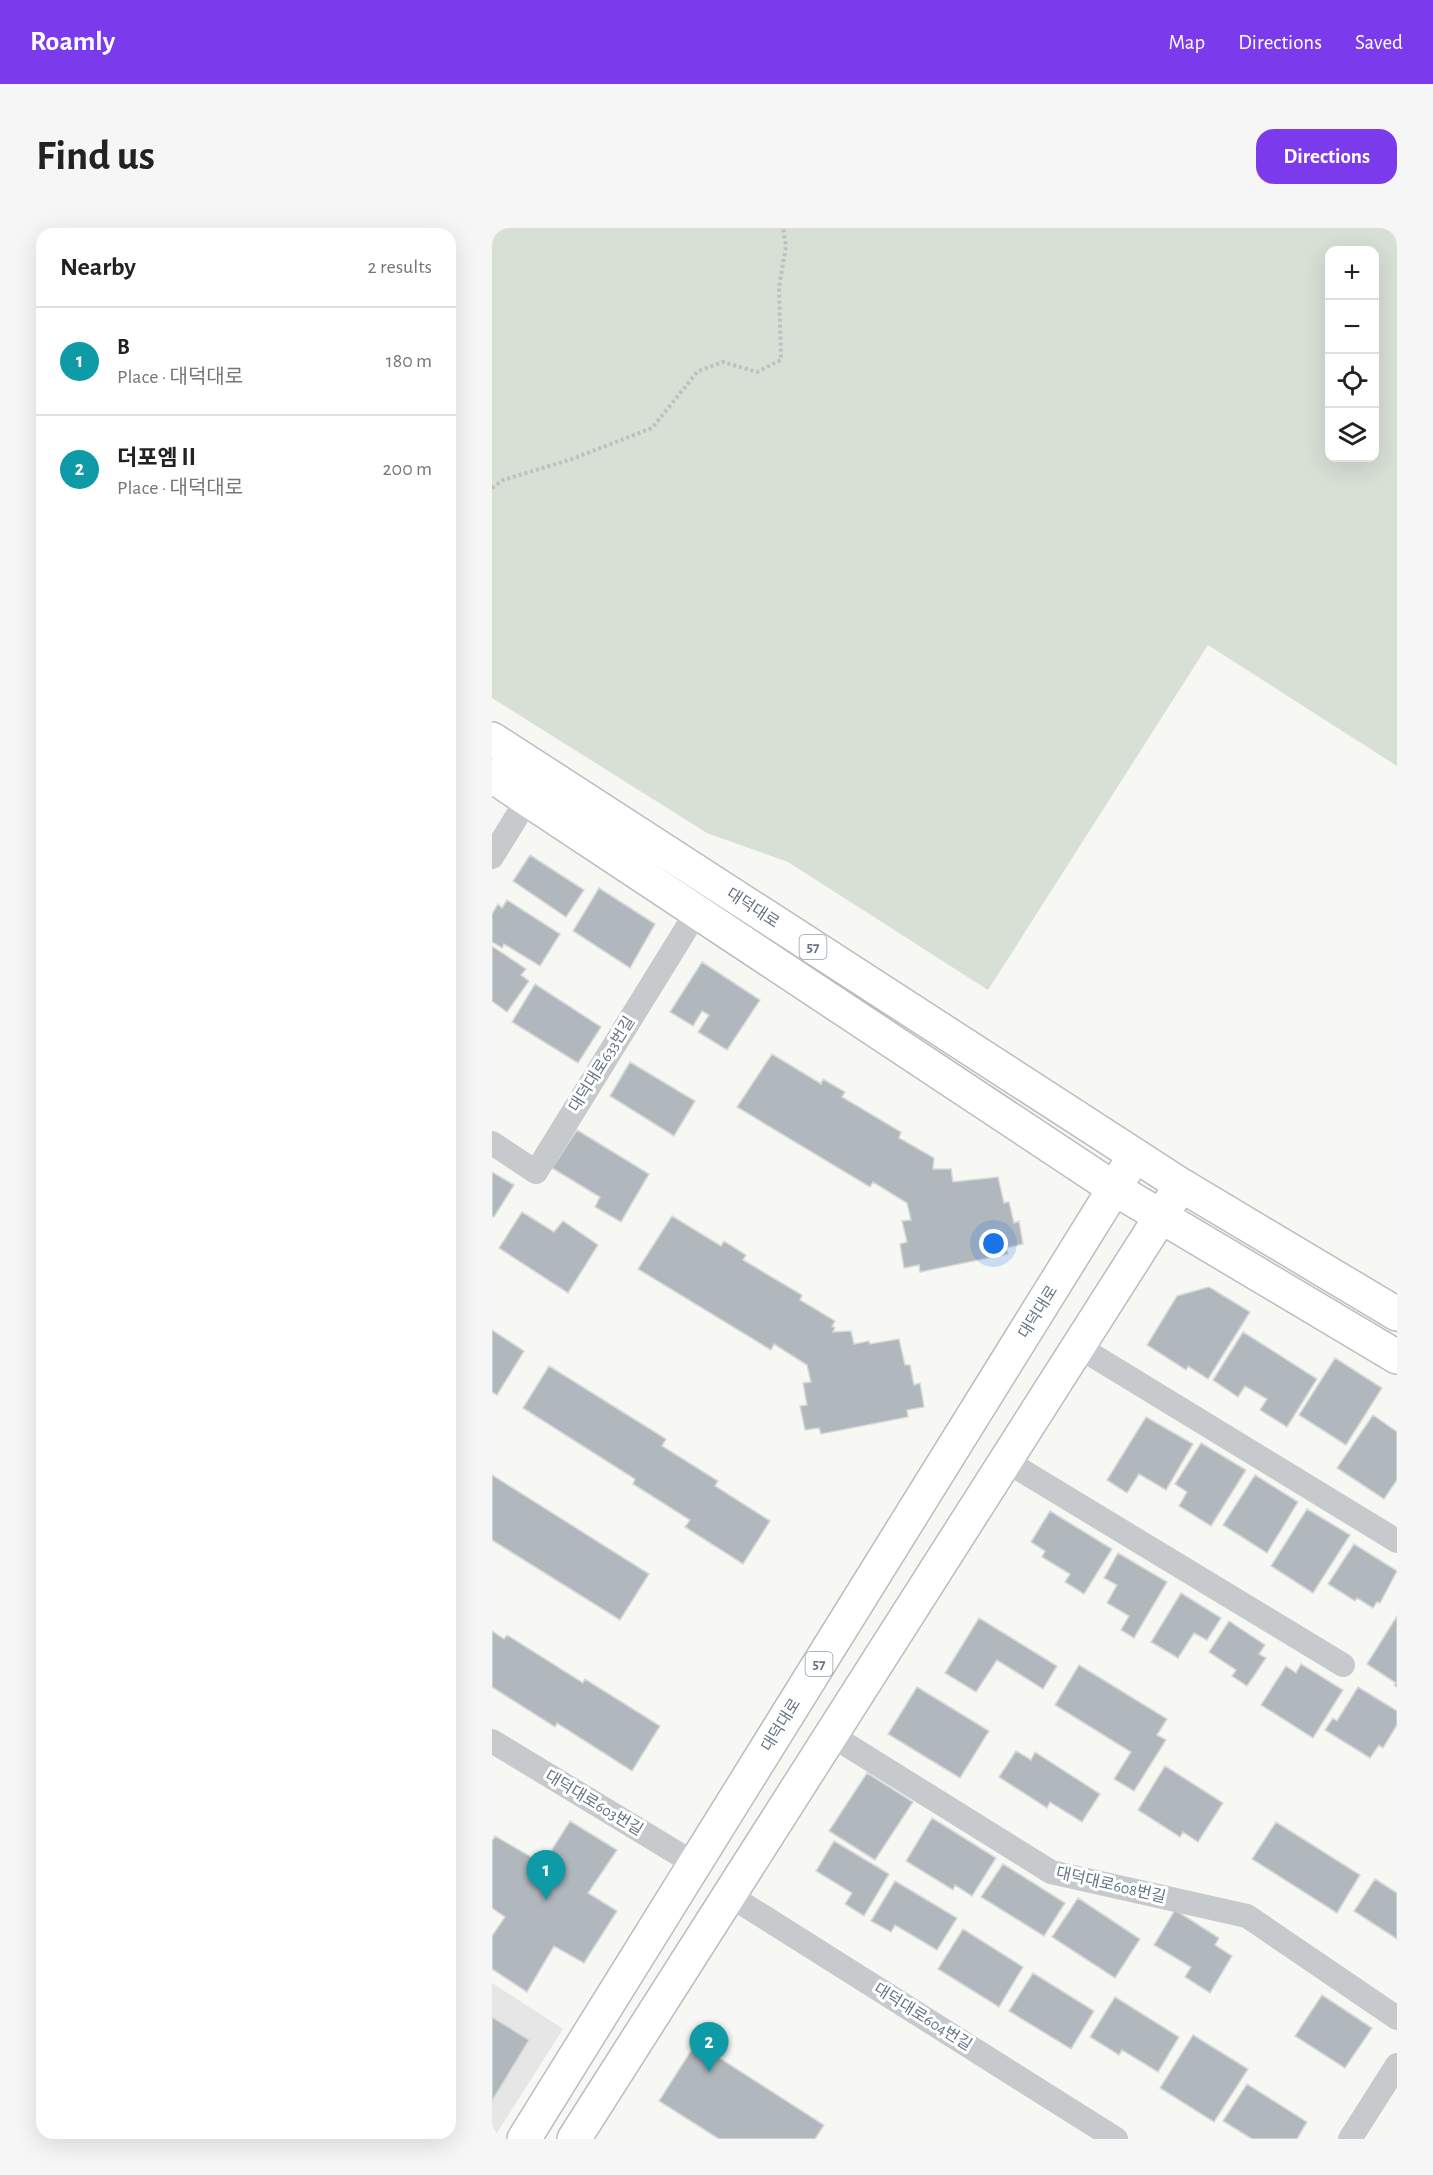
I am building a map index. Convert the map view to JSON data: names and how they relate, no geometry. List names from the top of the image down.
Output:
{
  "streets": {
    "main road": ["대덕대로", "57"],
    "street": [
      "대덕대로633번길",
      "대덕대로603번길",
      "대덕대로608번길",
      "대덕대로604번길"
    ]
  },
  "crossings": [
    ["대덕대로", "57"],
    ["대덕대로", "대덕대로603번길"],
    ["57", "대덕대로633번길"]
  ],
  "page": {
    "header": "Roamly",
    "nav": ["Map", "Directions", "Saved"],
    "buttons": "Directions",
    "title": "Find us",
    "heading": ["Nearby", "2 results"],
    "map_buttons": ["+", "−"],
    "list": [
      {
        "mark": "1",
        "name": "B",
        "note": "Place · 대덕대로",
        "value": "180 m"
      },
      {
        "mark": "2",
        "name": "더포엠Ⅱ",
        "note": "Place · 대덕대로",
        "value": "200 m"
      }
    ],
    "pins": ["1", "2"]
  }
}
